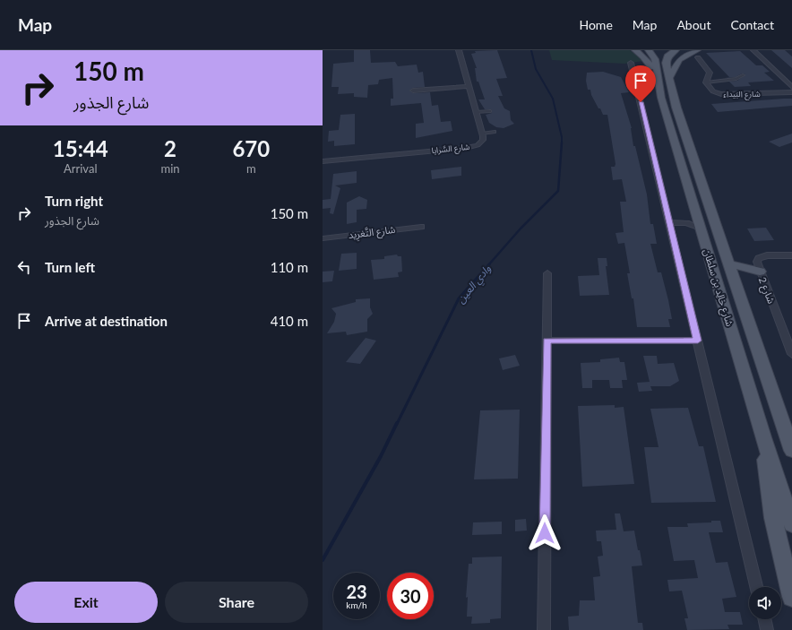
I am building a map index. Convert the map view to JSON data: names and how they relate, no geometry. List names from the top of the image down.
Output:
{
  "streets": {
    "main road": ["شارع خالِد بن سلطان"],
    "street": [
      "شارع البَيداء",
      "شارع السَّرايا",
      "شارع التَّغرِيد",
      "شارع 2"
    ]
  },
  "water": ["وادي العين"],
  "page": {
    "header": "Map",
    "nav": [
      "Home",
      "Map",
      "About",
      "Contact"
    ],
    "turn": ["150 m", "شارع الجذور"],
    "eta": [
      "15:44",
      "Arrival",
      "2",
      "min",
      "670",
      "m"
    ],
    "list": [
      {
        "name": "Turn right",
        "note": "شارع الجذور",
        "value": "150 m"
      },
      {
        "name": "Turn left",
        "value": "110 m"
      },
      {
        "name": "Arrive at destination",
        "value": "410 m"
      }
    ],
    "speed": "23 km/h",
    "limit": "30",
    "buttons": ["Exit", "Share"]
  }
}
